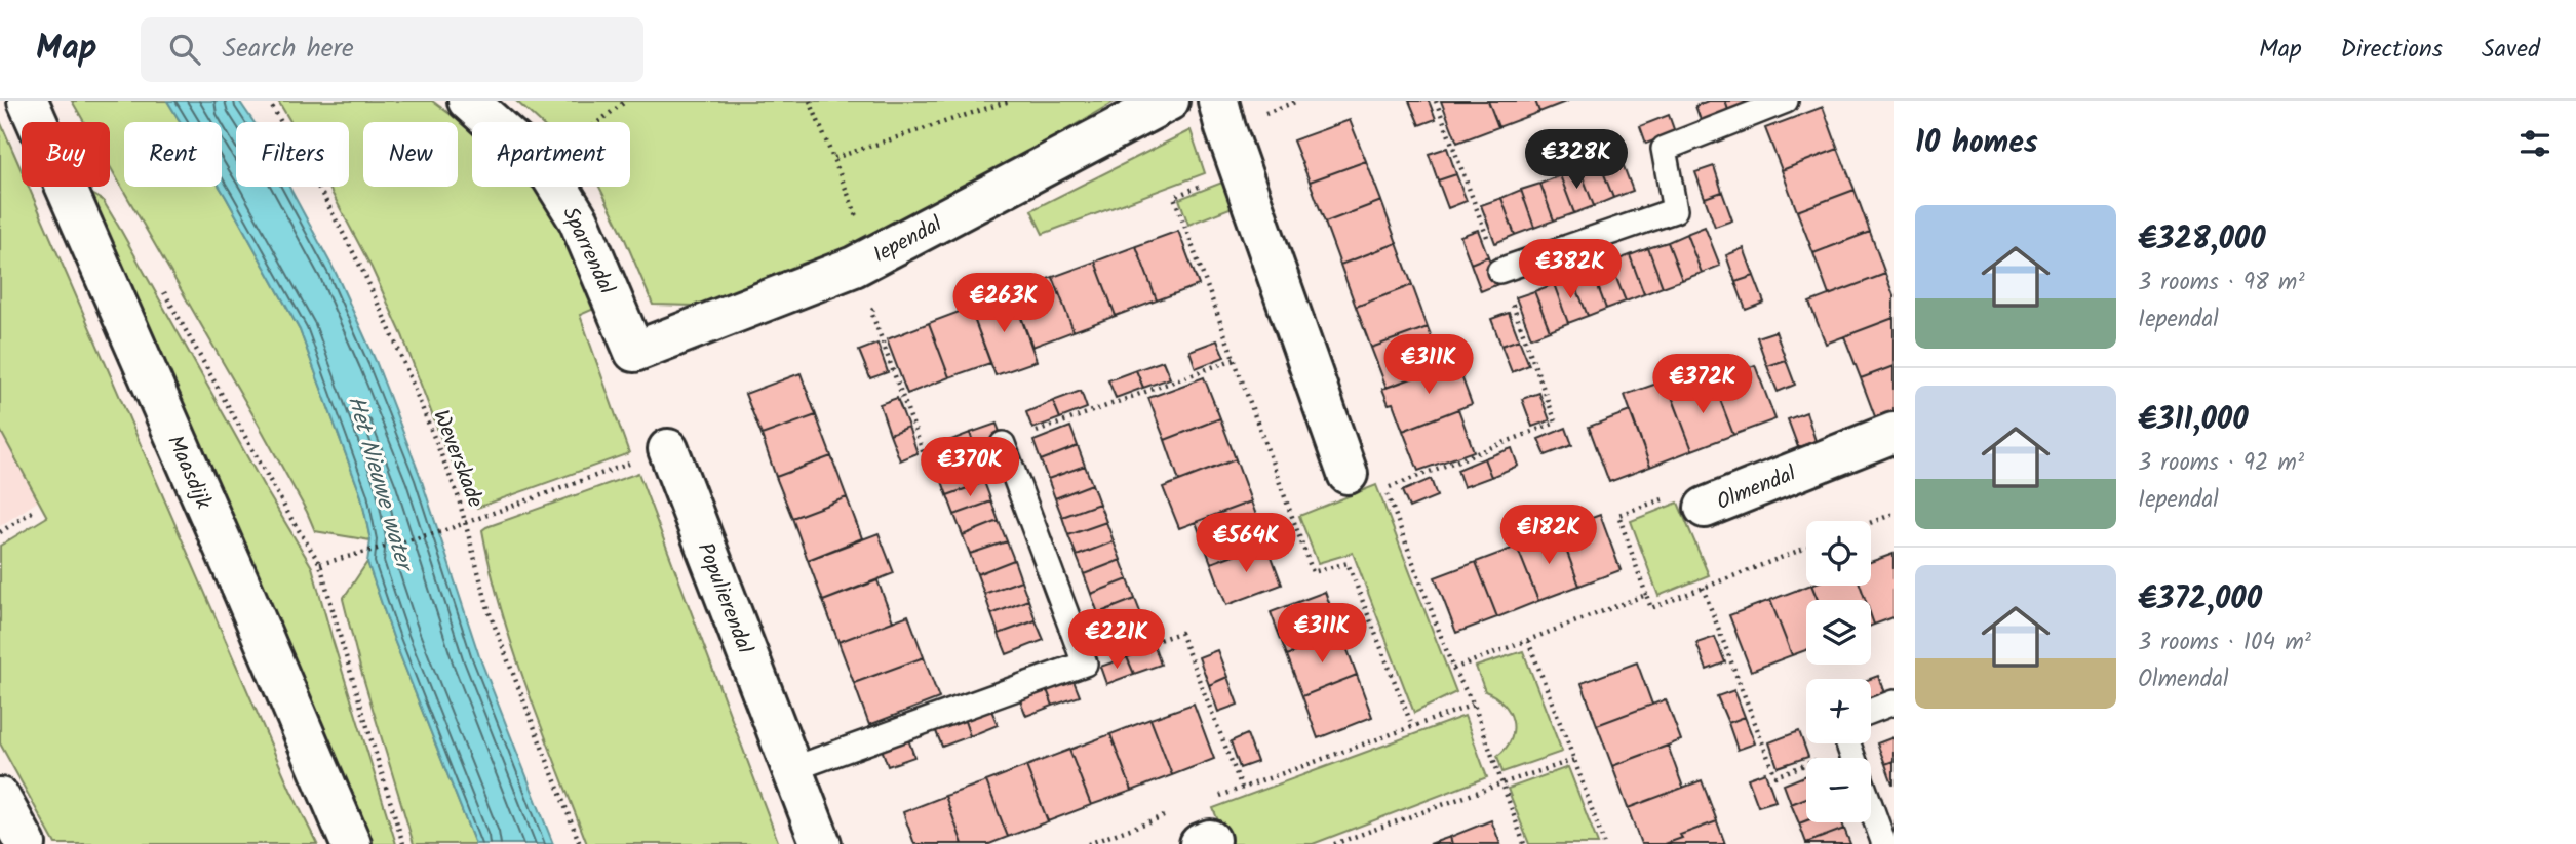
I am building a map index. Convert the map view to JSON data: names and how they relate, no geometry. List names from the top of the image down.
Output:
{
  "streets": {
    "street": [
      "Iependal",
      "Sparrendal",
      "Maasdijk",
      "Olmendal",
      "Populierendal"
    ],
    "path": ["Weverskade"]
  },
  "crossings": [
    ["Iependal", "Sparrendal"]
  ],
  "water": ["Het Nieuwe water"],
  "page": {
    "header": "Map",
    "search": "Search here",
    "nav": ["Map", "Directions", "Saved"],
    "heading": "10 homes",
    "chip": [
      "Buy",
      "Rent",
      "Filters",
      "New",
      "Apartment"
    ],
    "price": [
      "€328K",
      "€382K",
      "€263K",
      "€311K",
      "€372K",
      "€370K",
      "€182K",
      "€564K",
      "€311K",
      "€221K"
    ],
    "list": [
      {
        "name": "€328,000",
        "note": "3 rooms · 98 m² · Iependal"
      },
      {
        "name": "€311,000",
        "note": "3 rooms · 92 m² · Iependal"
      },
      {
        "name": "€372,000",
        "note": "3 rooms · 104 m² · Olmendal"
      }
    ],
    "map_buttons": ["+", "−"]
  }
}
